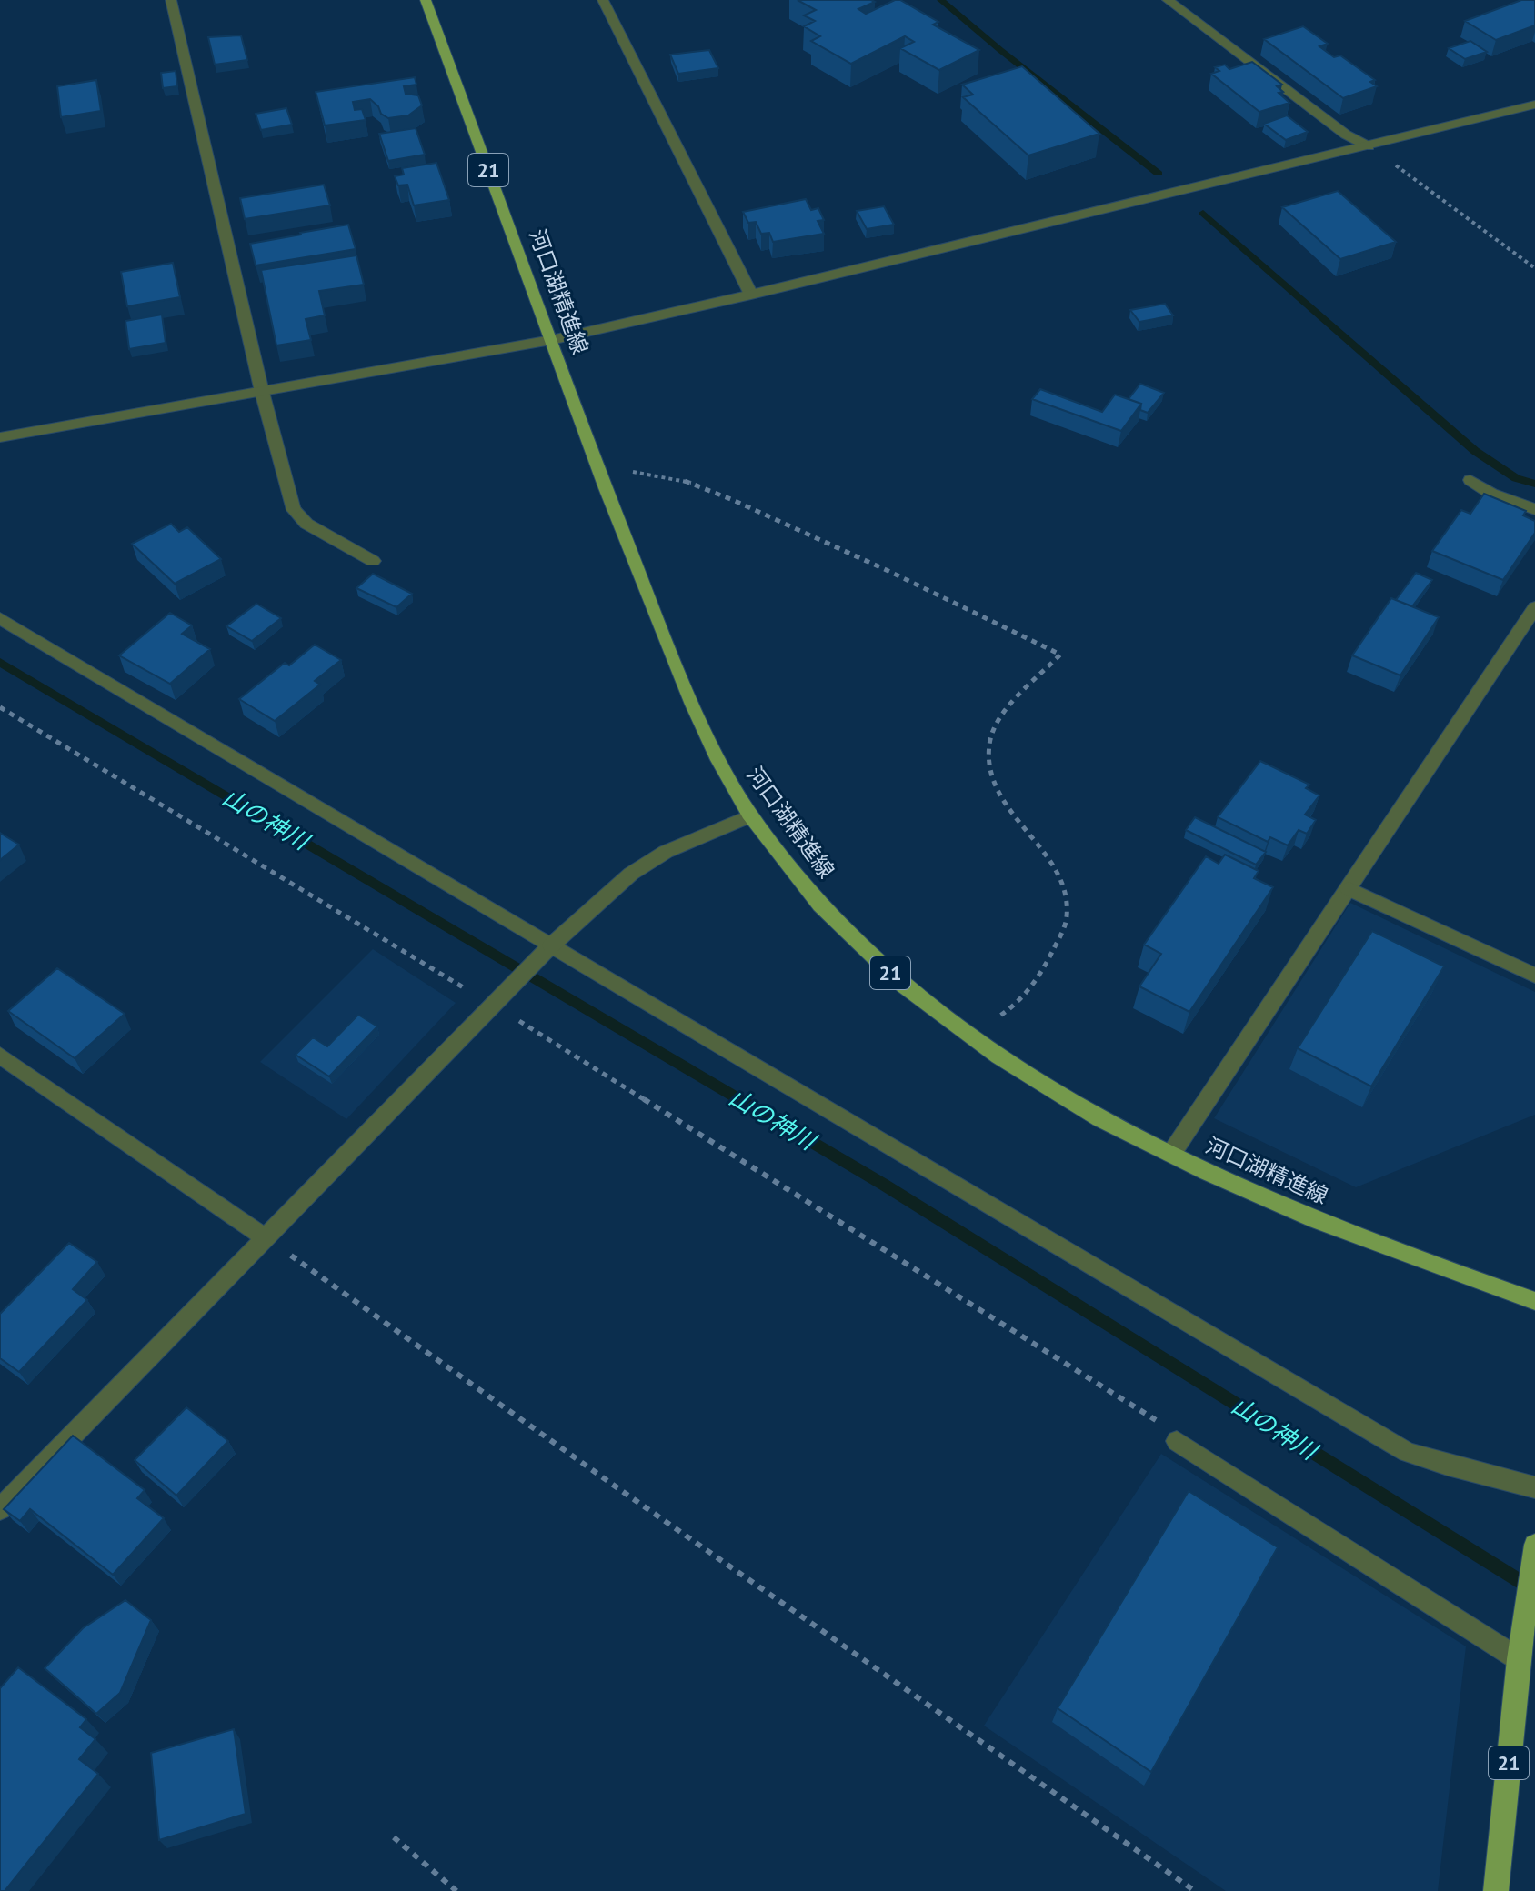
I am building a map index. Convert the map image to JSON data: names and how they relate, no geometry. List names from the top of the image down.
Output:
{
  "streets": {
    "main road": ["21", "河口湖精進線"]
  },
  "water": ["山の神川"]
}
